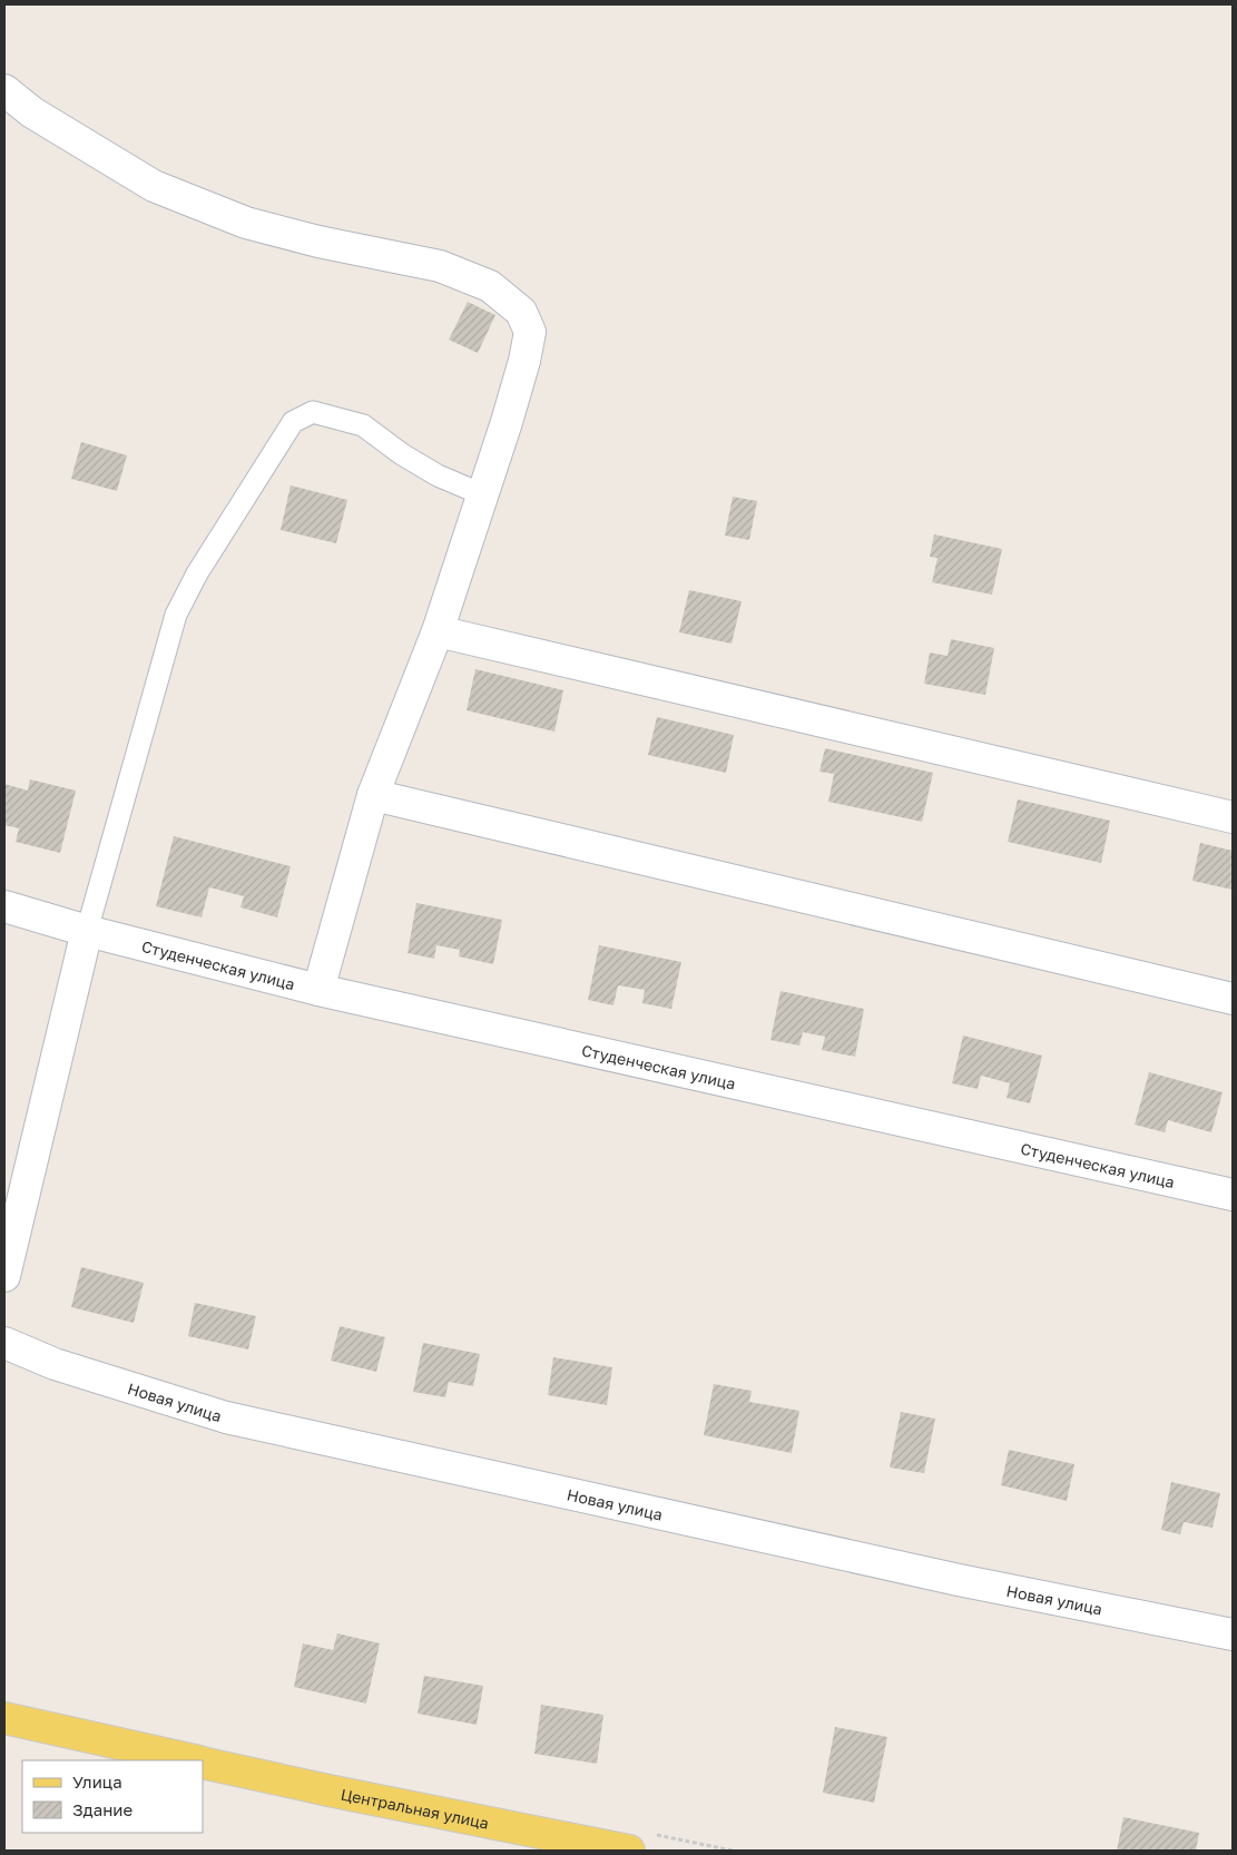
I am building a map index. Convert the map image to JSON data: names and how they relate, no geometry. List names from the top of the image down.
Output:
{
  "streets": {
    "main road": ["Центральная улица"],
    "street": ["Студенческая улица", "Новая улица"]
  },
  "legend": ["Улица", "Здание"]
}
